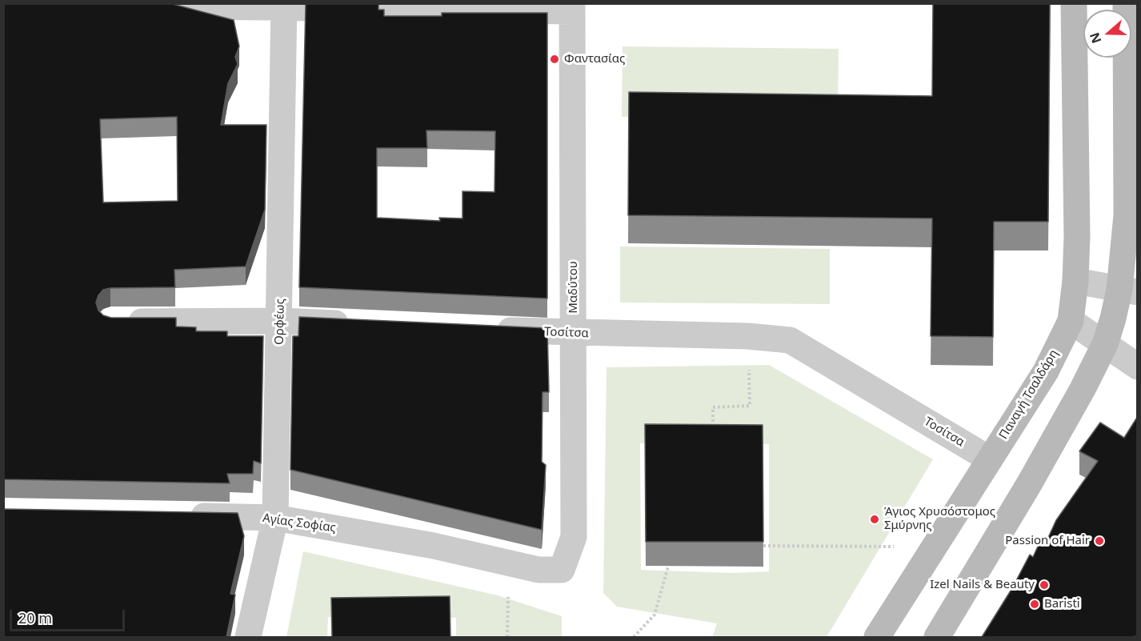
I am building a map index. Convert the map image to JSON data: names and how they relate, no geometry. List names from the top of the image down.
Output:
{
  "streets": {
    "main road": ["Παναγή Τσαλδάρη"],
    "street": [
      "Μαδύτου",
      "Ορφέως",
      "Τοσίτσα",
      "Αγίας Σοφίας"
    ]
  },
  "crossings": [
    ["Μαδύτου", "Τοσίτσα"],
    ["Μαδύτου", "Αγίας Σοφίας"],
    ["Ορφέως", "Αγίας Σοφίας"],
    ["Τοσίτσα", "Παναγή Τσαλδάρη"]
  ],
  "places": [
    "Φαντασίας",
    "Άγιος Χρυσόστομος Σμύρνης",
    "Passion of Hair",
    "Izel Nails & Beauty",
    "Baristi"
  ],
  "scale_bar": "20 m",
  "north": "left"
}
